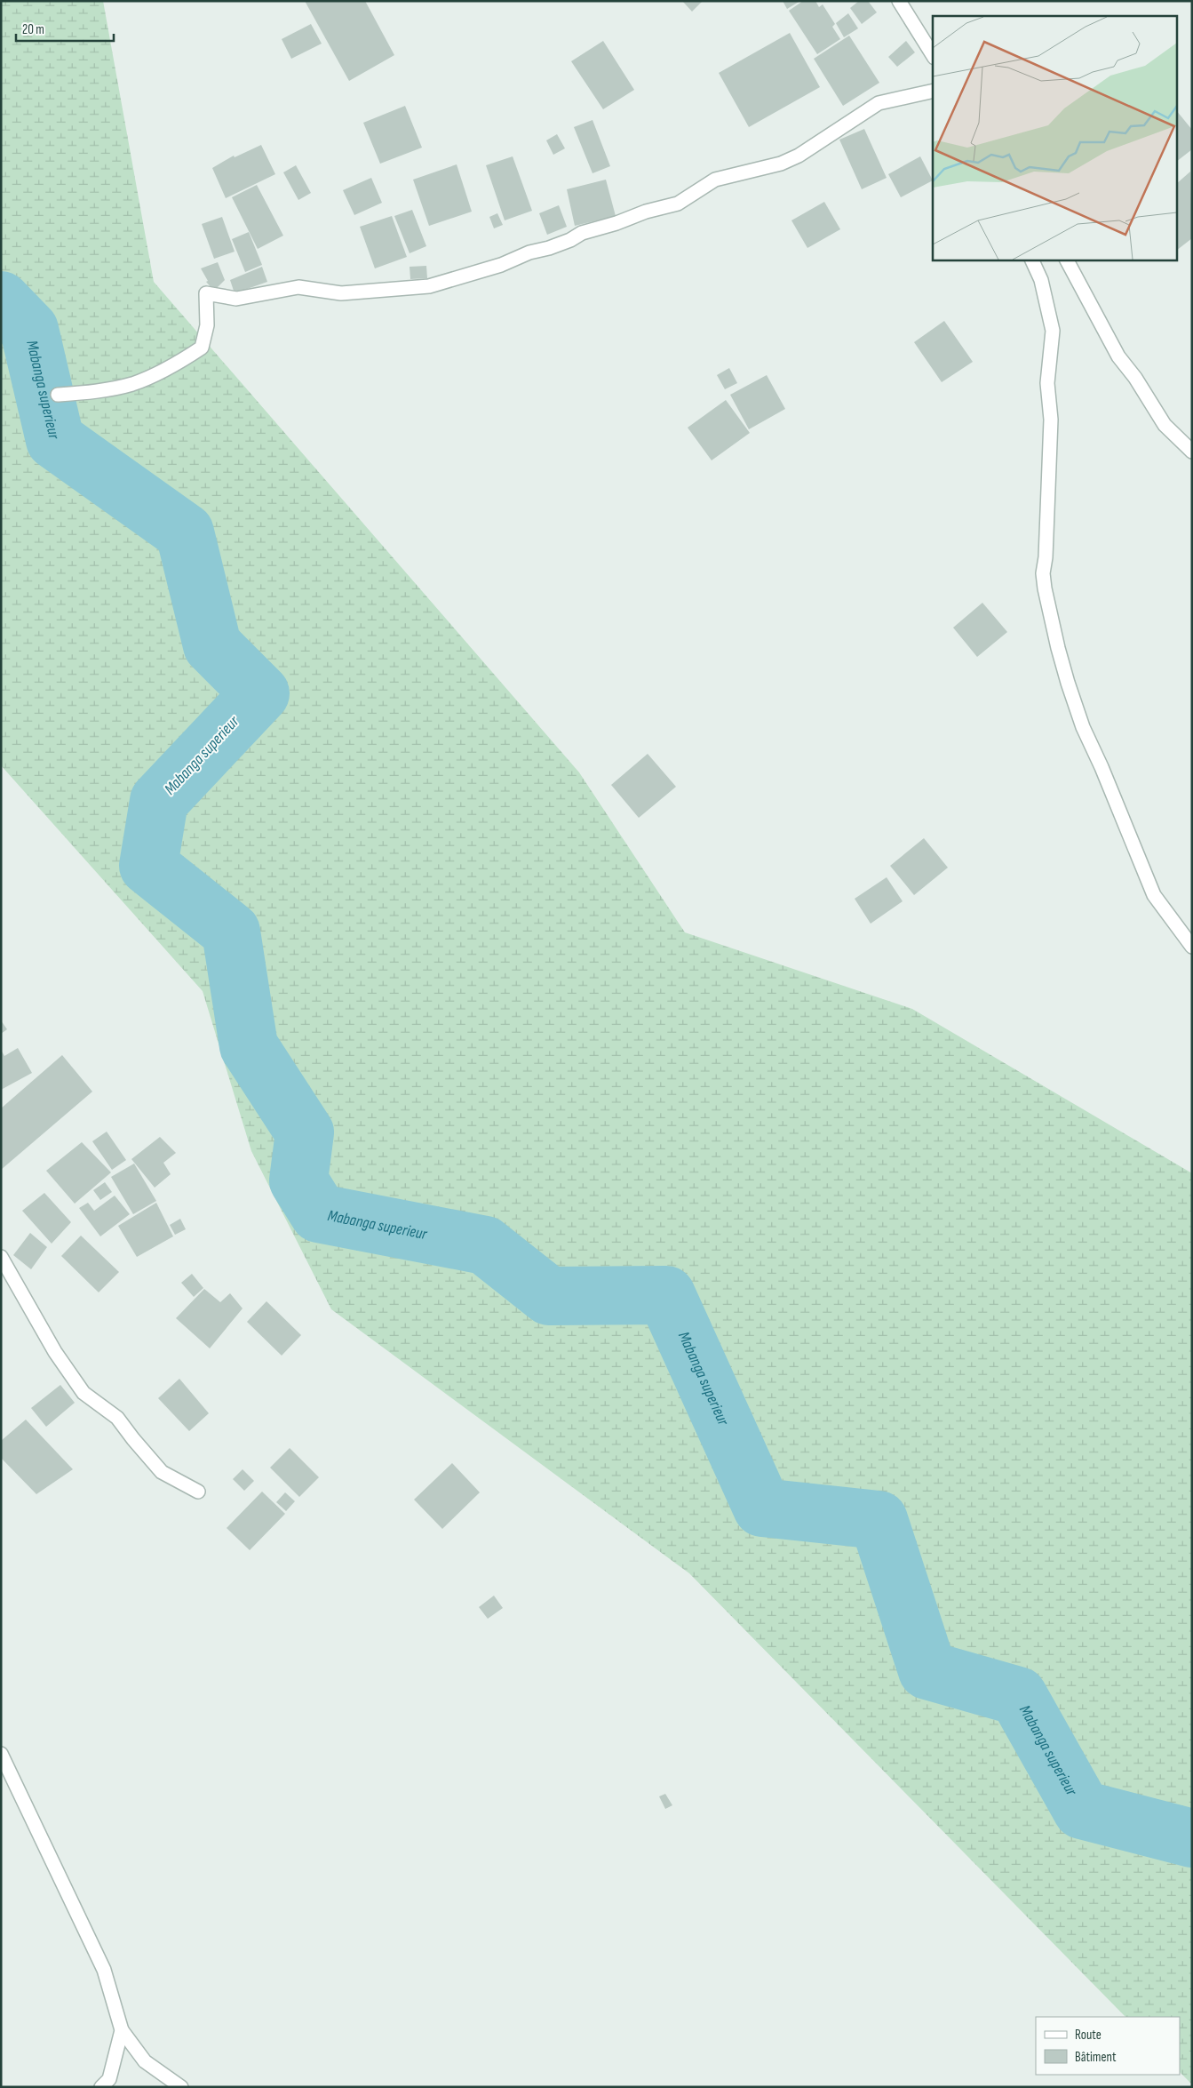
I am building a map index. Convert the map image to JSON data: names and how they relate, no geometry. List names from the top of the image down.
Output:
{
  "water": ["Mabanga superieur"],
  "legend": ["Route", "Bâtiment"],
  "scale_bar": "20 m"
}
